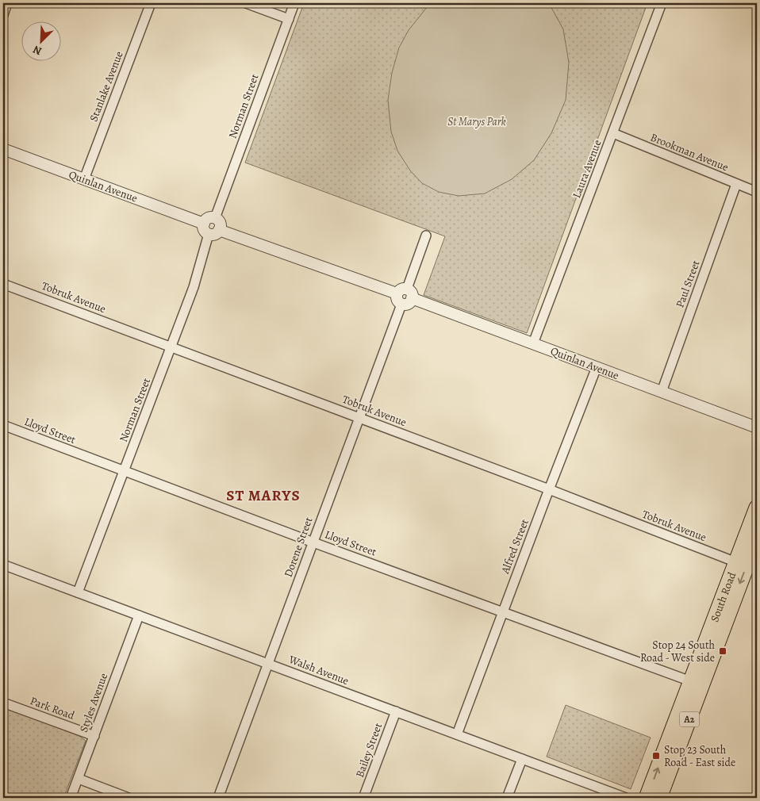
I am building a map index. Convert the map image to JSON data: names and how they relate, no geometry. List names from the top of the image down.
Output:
{
  "streets": {
    "highway": ["South Road", "A2"],
    "street": [
      "Stanlake Avenue",
      "Norman Street",
      "Brookman Avenue",
      "Laura Avenue",
      "Quinlan Avenue",
      "Paul Street",
      "Tobruk Avenue",
      "Lloyd Street",
      "Alfred Street",
      "Dorene Street",
      "Walsh Avenue",
      "Styles Avenue",
      "Park Road",
      "Bailey Street"
    ]
  },
  "crossings": [
    ["Stanlake Avenue", "Quinlan Avenue"],
    ["Norman Street", "Quinlan Avenue"],
    ["Norman Street", "Tobruk Avenue"],
    ["Norman Street", "Lloyd Street"],
    ["Norman Street", "Walsh Avenue"],
    ["Brookman Avenue", "Laura Avenue"],
    ["Brookman Avenue", "Paul Street"],
    ["Laura Avenue", "Quinlan Avenue"],
    ["Quinlan Avenue", "Paul Street"],
    ["Quinlan Avenue", "Alfred Street"],
    ["Tobruk Avenue", "Alfred Street"],
    ["Tobruk Avenue", "Dorene Street"],
    ["Tobruk Avenue", "South Road"],
    ["Lloyd Street", "Alfred Street"],
    ["Lloyd Street", "Dorene Street"],
    ["Lloyd Street", "South Road"],
    ["Alfred Street", "Walsh Avenue"],
    ["Dorene Street", "Walsh Avenue"],
    ["Walsh Avenue", "Styles Avenue"],
    ["Walsh Avenue", "Bailey Street"],
    ["Styles Avenue", "Park Road"]
  ],
  "districts": ["ST MARYS"],
  "parks": ["St Marys Park"],
  "places": {
    "transit": ["Stop 24 South Road - West side", "Stop 23 South Road - East side"]
  },
  "north": "bottom left"
}
